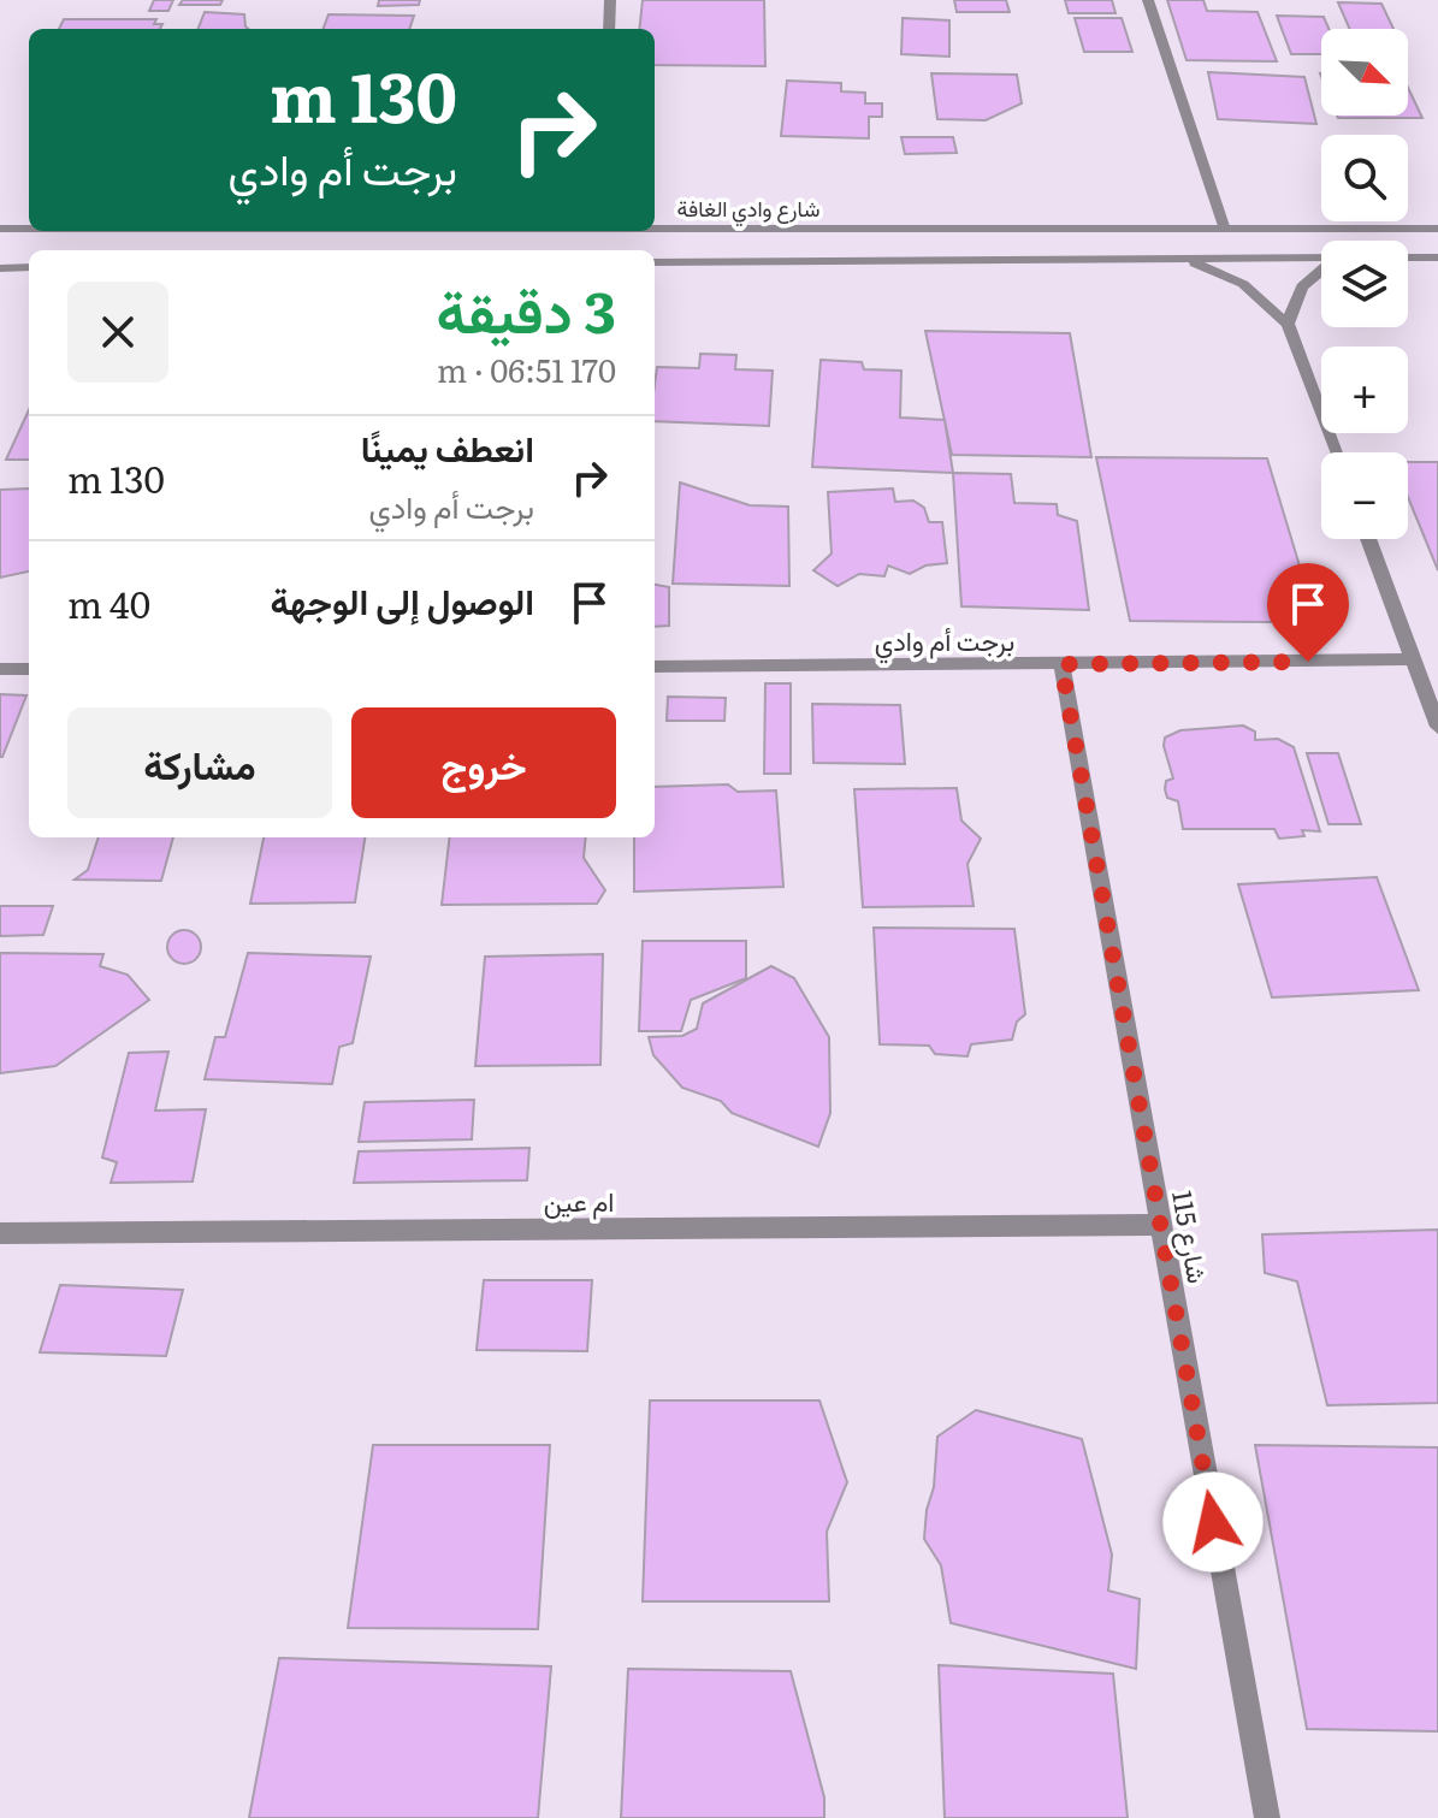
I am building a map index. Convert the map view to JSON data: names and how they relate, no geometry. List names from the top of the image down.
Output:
{
  "streets": {
    "street": [
      "شارع وادي الغافة",
      "برجت أم وادي",
      "ام عين",
      "شارع 115"
    ]
  },
  "crossings": [
    ["برجت أم وادي", "شارع 115"],
    ["ام عين", "شارع 115"]
  ],
  "north": "bottom right",
  "page": {
    "map_buttons": ["+", "−"],
    "turn": ["130 m", "برجت أم وادي"],
    "heading": ["3 دقيقة", "170 m · 06:51"],
    "list": [
      {
        "name": "انعطف يمينًا",
        "note": "برجت أم وادي",
        "value": "130 m"
      },
      {
        "name": "الوصول إلى الوجهة",
        "value": "40 m"
      }
    ],
    "buttons": ["خروج", "مشاركة"]
  }
}
